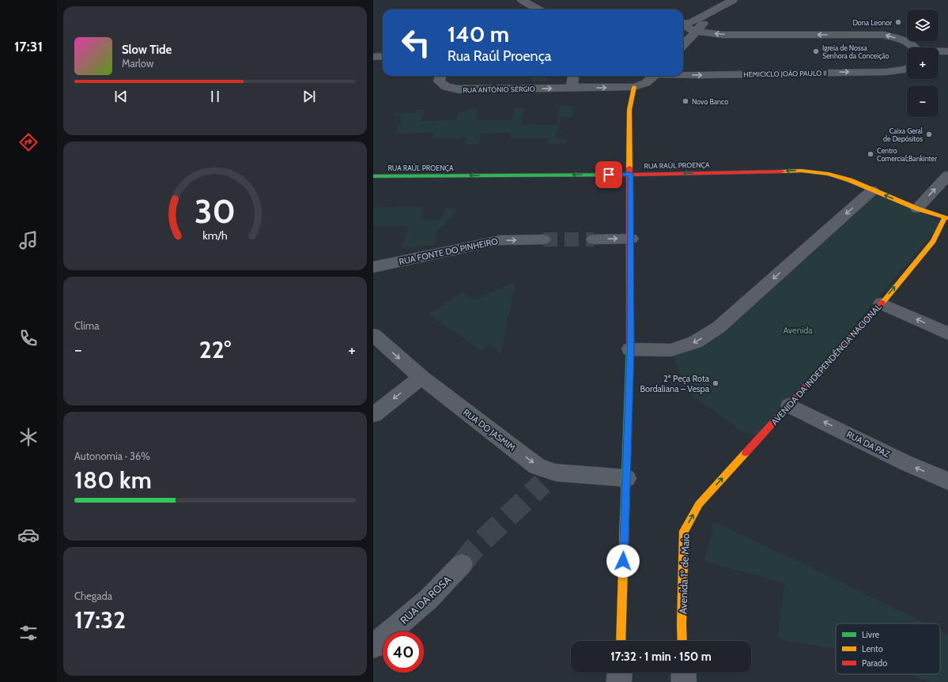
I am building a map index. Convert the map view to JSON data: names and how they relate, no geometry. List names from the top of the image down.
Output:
{
  "streets": {
    "street": [
      "HEMICICLO JOÃO PAULO II",
      "RUA ANTÓNIO SÉRGIO",
      "RUA RAÚL PROENÇA",
      "RUA FONTE DO PINHEIRO",
      "AVENIDA DA INDEPENDÊNCIA NACIONAL",
      "RUA DO JASMIM",
      "RUA DA PAZ",
      "Avenida 1º de Maio",
      "RUA DA ROSA"
    ]
  },
  "crossings": [
    ["RUA RAÚL PROENÇA", "AVENIDA DA INDEPENDÊNCIA NACIONAL"],
    ["AVENIDA DA INDEPENDÊNCIA NACIONAL", "RUA DA PAZ"],
    ["AVENIDA DA INDEPENDÊNCIA NACIONAL", "Avenida 1º de Maio"]
  ],
  "one_way": [
    "RUA ANTÓNIO SÉRGIO",
    "RUA RAÚL PROENÇA",
    "RUA FONTE DO PINHEIRO",
    "AVENIDA DA INDEPENDÊNCIA NACIONAL",
    "RUA DO JASMIM"
  ],
  "parks": ["Avenida"],
  "places": [
    "Dona Leonor",
    "Igreja de Nossa Senhora da Conceição",
    "Novo Banco",
    "Caixa Geral de Depósitos",
    "Centro Comercial;Bankinter",
    "2ª Peça Rota Bordaliana – Vespa"
  ],
  "legend": ["Livre", "Lento", "Parado"],
  "page": {
    "tabs": "17:31",
    "map_buttons": ["+", "−"],
    "turn": ["140 m", "Rua Raúl Proença"],
    "song": ["Slow Tide", "Marlow"],
    "tile": [
      "Clima",
      ["Autonomia · 36%", "180 km"],
      ["Chegada", "17:32"]
    ],
    "heat": ["−", "22°", "+"],
    "limit": "40",
    "trip": "17:32 · 1 min · 150 m",
    "gauge": ["30", "km/h"]
  }
}
